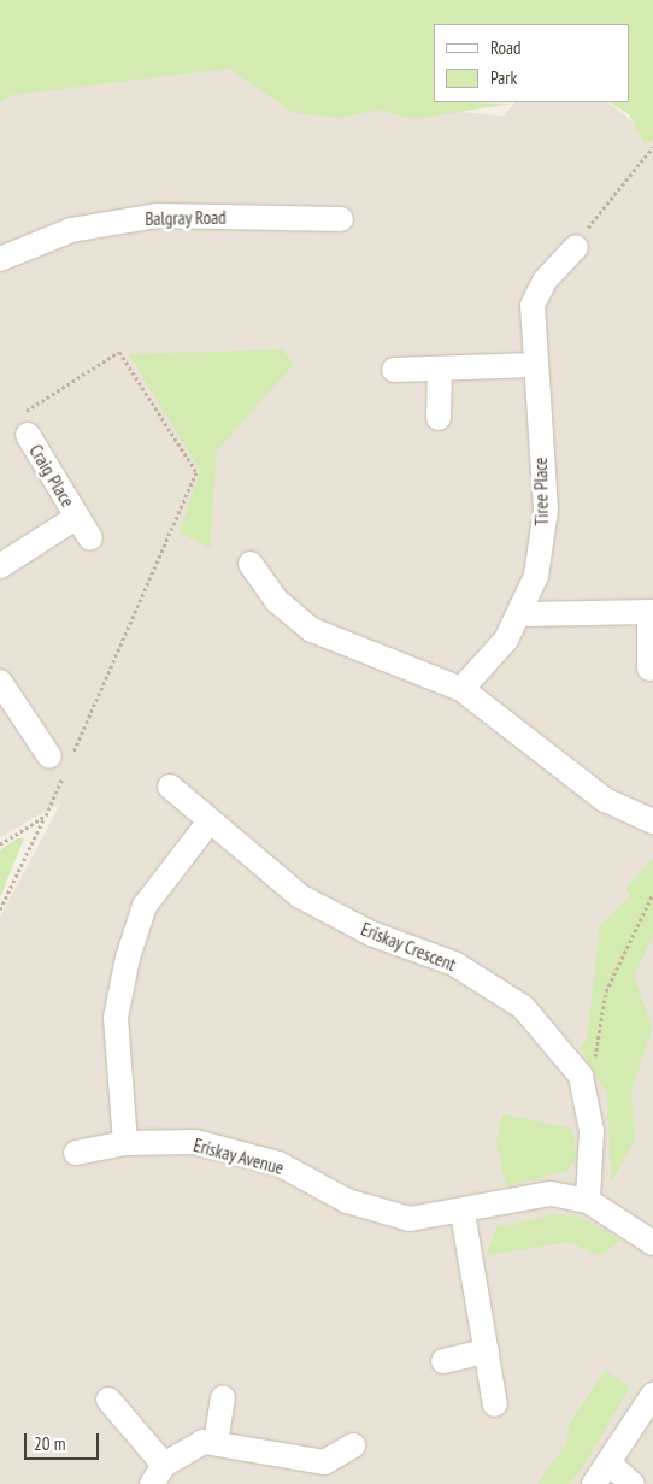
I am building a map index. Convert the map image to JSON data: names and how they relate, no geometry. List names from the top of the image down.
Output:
{
  "streets": {
    "street": [
      "Balgray Road",
      "Craig Place",
      "Tiree Place",
      "Eriskay Crescent",
      "Eriskay Avenue"
    ]
  },
  "crossings": [
    ["Eriskay Crescent", "Eriskay Avenue"]
  ],
  "legend": ["Road", "Park"],
  "scale_bar": "20 m"
}
